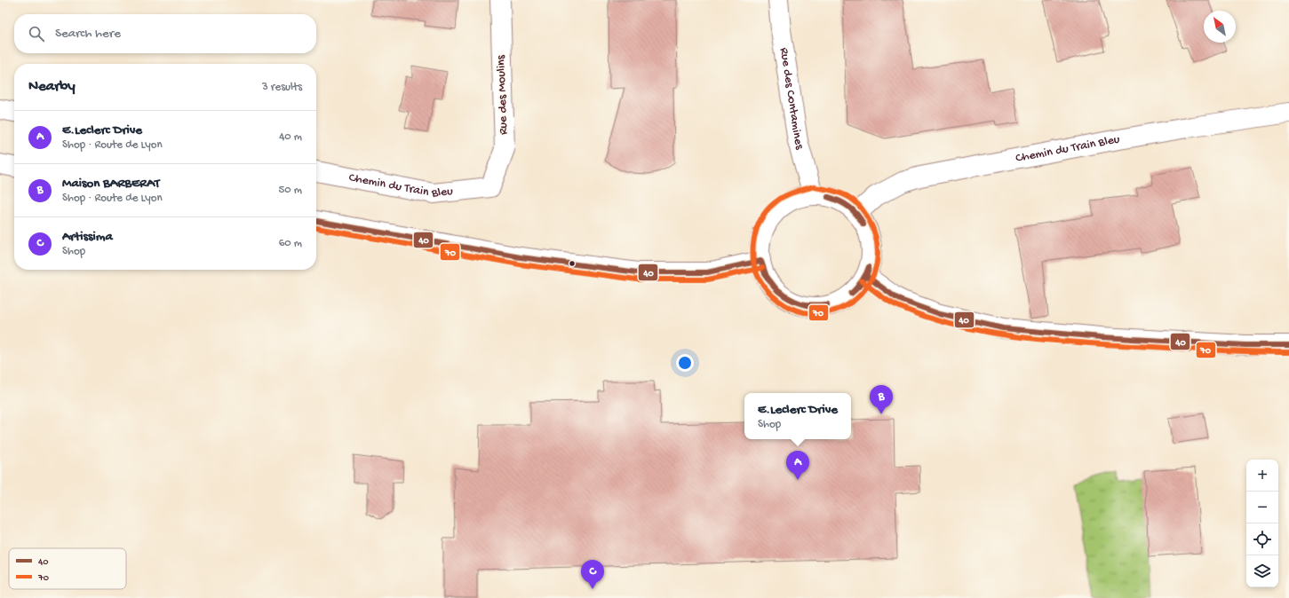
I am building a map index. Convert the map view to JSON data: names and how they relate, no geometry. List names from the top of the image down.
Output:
{
  "streets": {
    "main road": ["Rue des Moulins", "Rue des Contamines", "Chemin du Train Bleu"]
  },
  "crossings": [
    ["Rue des Moulins", "Chemin du Train Bleu"],
    ["Rue des Contamines", "Chemin du Train Bleu"]
  ],
  "lines": ["transit line 70", "transit line 40"],
  "legend": ["40", "70"],
  "north": "top left",
  "page": {
    "search": "Search here",
    "heading": ["Nearby", "3 results"],
    "list": [
      {
        "mark": "A",
        "name": "E.Leclerc Drive",
        "note": "Shop · Route de Lyon",
        "value": "40 m"
      },
      {
        "mark": "B",
        "name": "Maison BARBERAT",
        "note": "Shop · Route de Lyon",
        "value": "50 m"
      },
      {
        "mark": "C",
        "name": "Artissima",
        "note": "Shop",
        "value": "60 m"
      }
    ],
    "pins": ["B", "A", "C"],
    "popup": ["E.Leclerc Drive", "Shop"],
    "map_buttons": ["+", "−"]
  }
}
